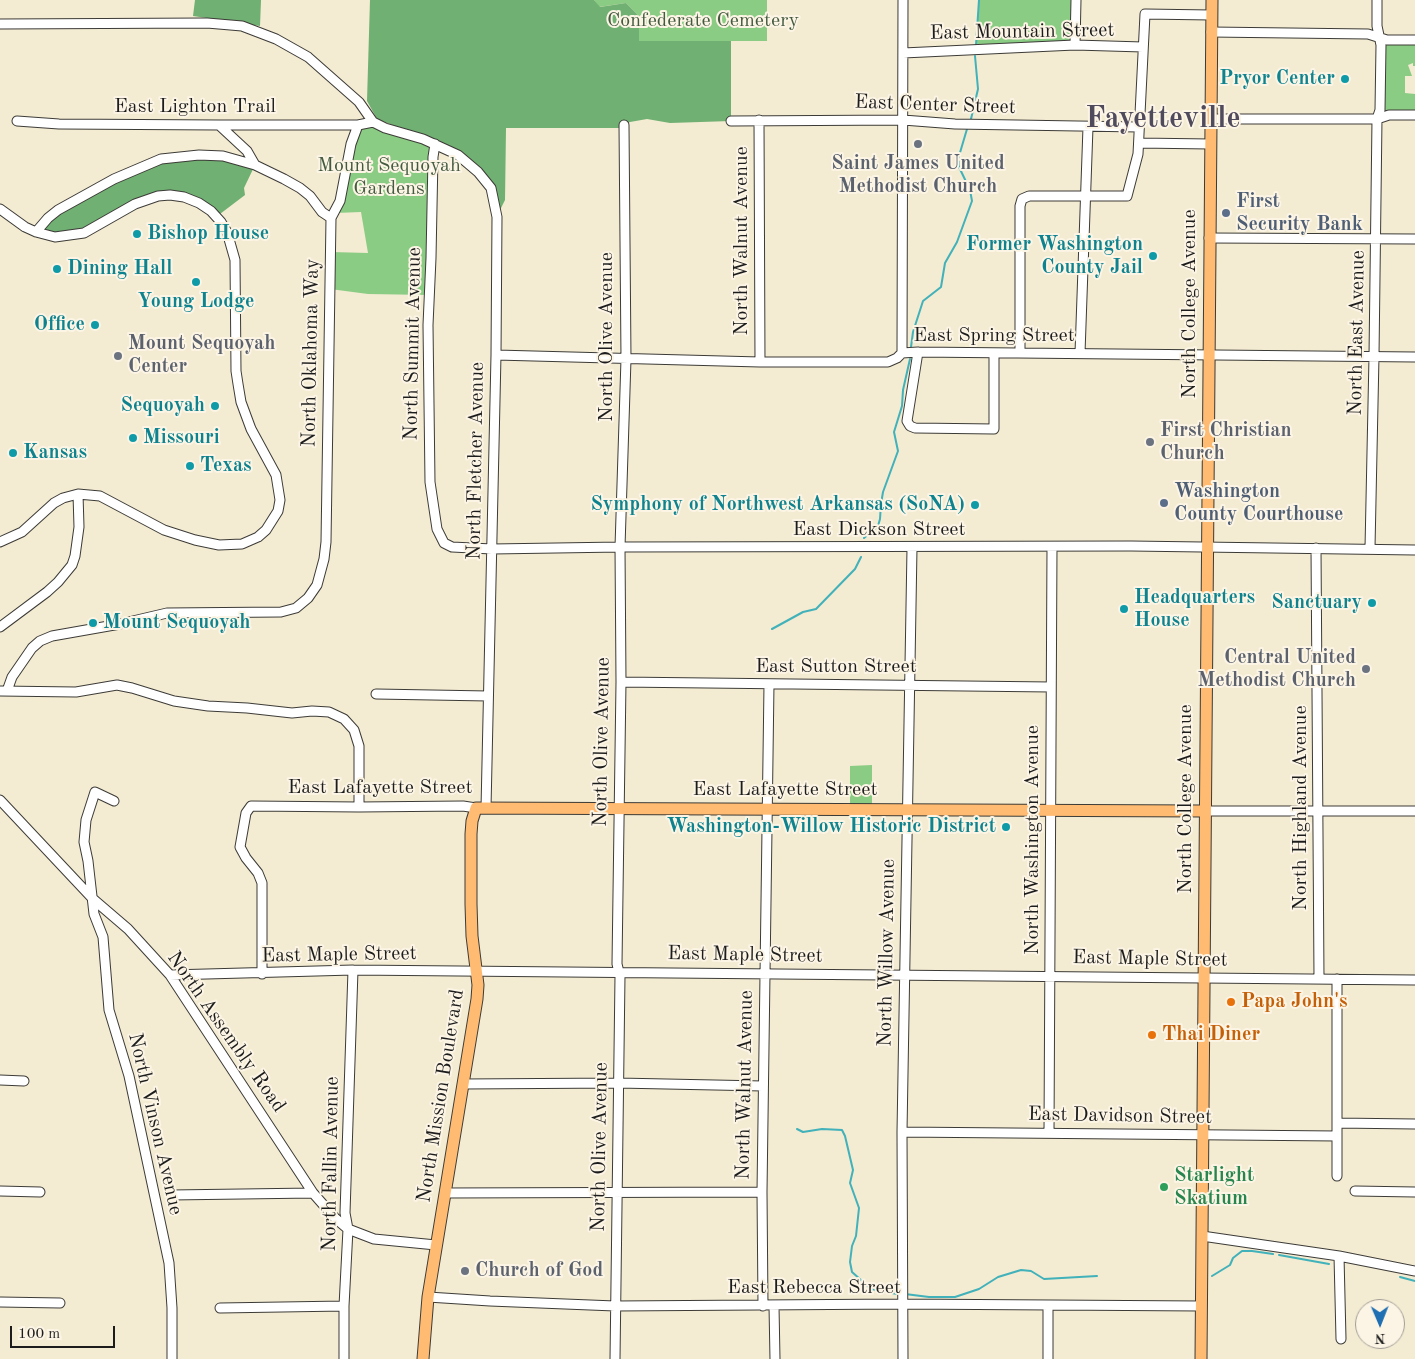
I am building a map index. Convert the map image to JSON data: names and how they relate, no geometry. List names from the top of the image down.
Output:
{
  "streets": {
    "main road": ["North College Avenue", "East Lafayette Street", "North Mission Boulevard"],
    "street": [
      "East Mountain Street",
      "East Center Street",
      "East Lighton Trail",
      "North Walnut Avenue",
      "North East Avenue",
      "East Spring Street",
      "North Olive Avenue",
      "North Summit Avenue",
      "North Oklahoma Way",
      "North Fletcher Avenue",
      "East Dickson Street",
      "East Sutton Street",
      "North Highland Avenue",
      "North Washington Avenue",
      "North Willow Avenue",
      "East Maple Street",
      "North Assembly Road",
      "East Davidson Street",
      "North Vinson Avenue",
      "North Fallin Avenue",
      "East Rebecca Street"
    ]
  },
  "crossings": [
    ["East Center Street", "North Walnut Avenue"],
    ["East Lighton Trail", "North Oklahoma Way"],
    ["East Lighton Trail", "North Fletcher Avenue"],
    ["North Walnut Avenue", "East Spring Street"],
    ["North Walnut Avenue", "East Sutton Street"],
    ["North Walnut Avenue", "East Lafayette Street"],
    ["North Walnut Avenue", "East Maple Street"],
    ["North Walnut Avenue", "East Rebecca Street"],
    ["North College Avenue", "East Spring Street"],
    ["North College Avenue", "East Dickson Street"],
    ["North College Avenue", "East Lafayette Street"],
    ["North College Avenue", "East Maple Street"],
    ["North College Avenue", "East Davidson Street"],
    ["North College Avenue", "East Rebecca Street"],
    ["North East Avenue", "East Spring Street"],
    ["North East Avenue", "East Dickson Street"],
    ["East Spring Street", "North Olive Avenue"],
    ["East Spring Street", "North Fletcher Avenue"],
    ["North Olive Avenue", "East Dickson Street"],
    ["North Olive Avenue", "East Sutton Street"],
    ["North Olive Avenue", "East Lafayette Street"],
    ["North Olive Avenue", "East Maple Street"],
    ["North Olive Avenue", "East Rebecca Street"],
    ["North Summit Avenue", "North Fletcher Avenue"],
    ["North Summit Avenue", "East Dickson Street"],
    ["North Fletcher Avenue", "East Dickson Street"],
    ["North Fletcher Avenue", "East Lafayette Street"],
    ["North Fletcher Avenue", "North Mission Boulevard"],
    ["East Dickson Street", "North Highland Avenue"],
    ["East Dickson Street", "North Washington Avenue"],
    ["East Dickson Street", "North Willow Avenue"],
    ["East Sutton Street", "North Washington Avenue"],
    ["East Sutton Street", "North Willow Avenue"],
    ["East Lafayette Street", "North Highland Avenue"],
    ["East Lafayette Street", "North Washington Avenue"],
    ["East Lafayette Street", "North Willow Avenue"],
    ["East Lafayette Street", "East Maple Street"],
    ["East Lafayette Street", "North Mission Boulevard"],
    ["North Highland Avenue", "East Maple Street"],
    ["North Washington Avenue", "East Maple Street"],
    ["North Washington Avenue", "East Davidson Street"],
    ["North Willow Avenue", "East Maple Street"],
    ["North Willow Avenue", "East Davidson Street"],
    ["North Willow Avenue", "East Rebecca Street"],
    ["East Maple Street", "North Assembly Road"],
    ["East Maple Street", "North Mission Boulevard"],
    ["East Maple Street", "North Fallin Avenue"],
    ["North Assembly Road", "North Mission Boulevard"],
    ["North Assembly Road", "North Vinson Avenue"],
    ["North Assembly Road", "North Fallin Avenue"],
    ["North Mission Boulevard", "East Rebecca Street"]
  ],
  "districts": ["Fayetteville"],
  "parks": ["Confederate Cemetery", "Mount Sequoyah Gardens"],
  "places": [
    "Pryor Center",
    "Saint James United Methodist Church",
    "First Security Bank",
    "Bishop House",
    "Former Washington County Jail",
    "Dining Hall",
    "Young Lodge",
    "Office",
    "Mount Sequoyah Center",
    "Sequoyah",
    "Missouri",
    "First Christian Church",
    "Kansas",
    "Texas",
    "Washington County Courthouse",
    "Symphony of Northwest Arkansas (SoNA)",
    "Sanctuary",
    "Headquarters House",
    "Mount Sequoyah",
    "Central United Methodist Church",
    "Washington-Willow Historic District",
    "Papa John's",
    "Thai Diner",
    "Starlight Skatium",
    "Church of God"
  ],
  "scale_bar": "100 m",
  "north": "bottom"
}
